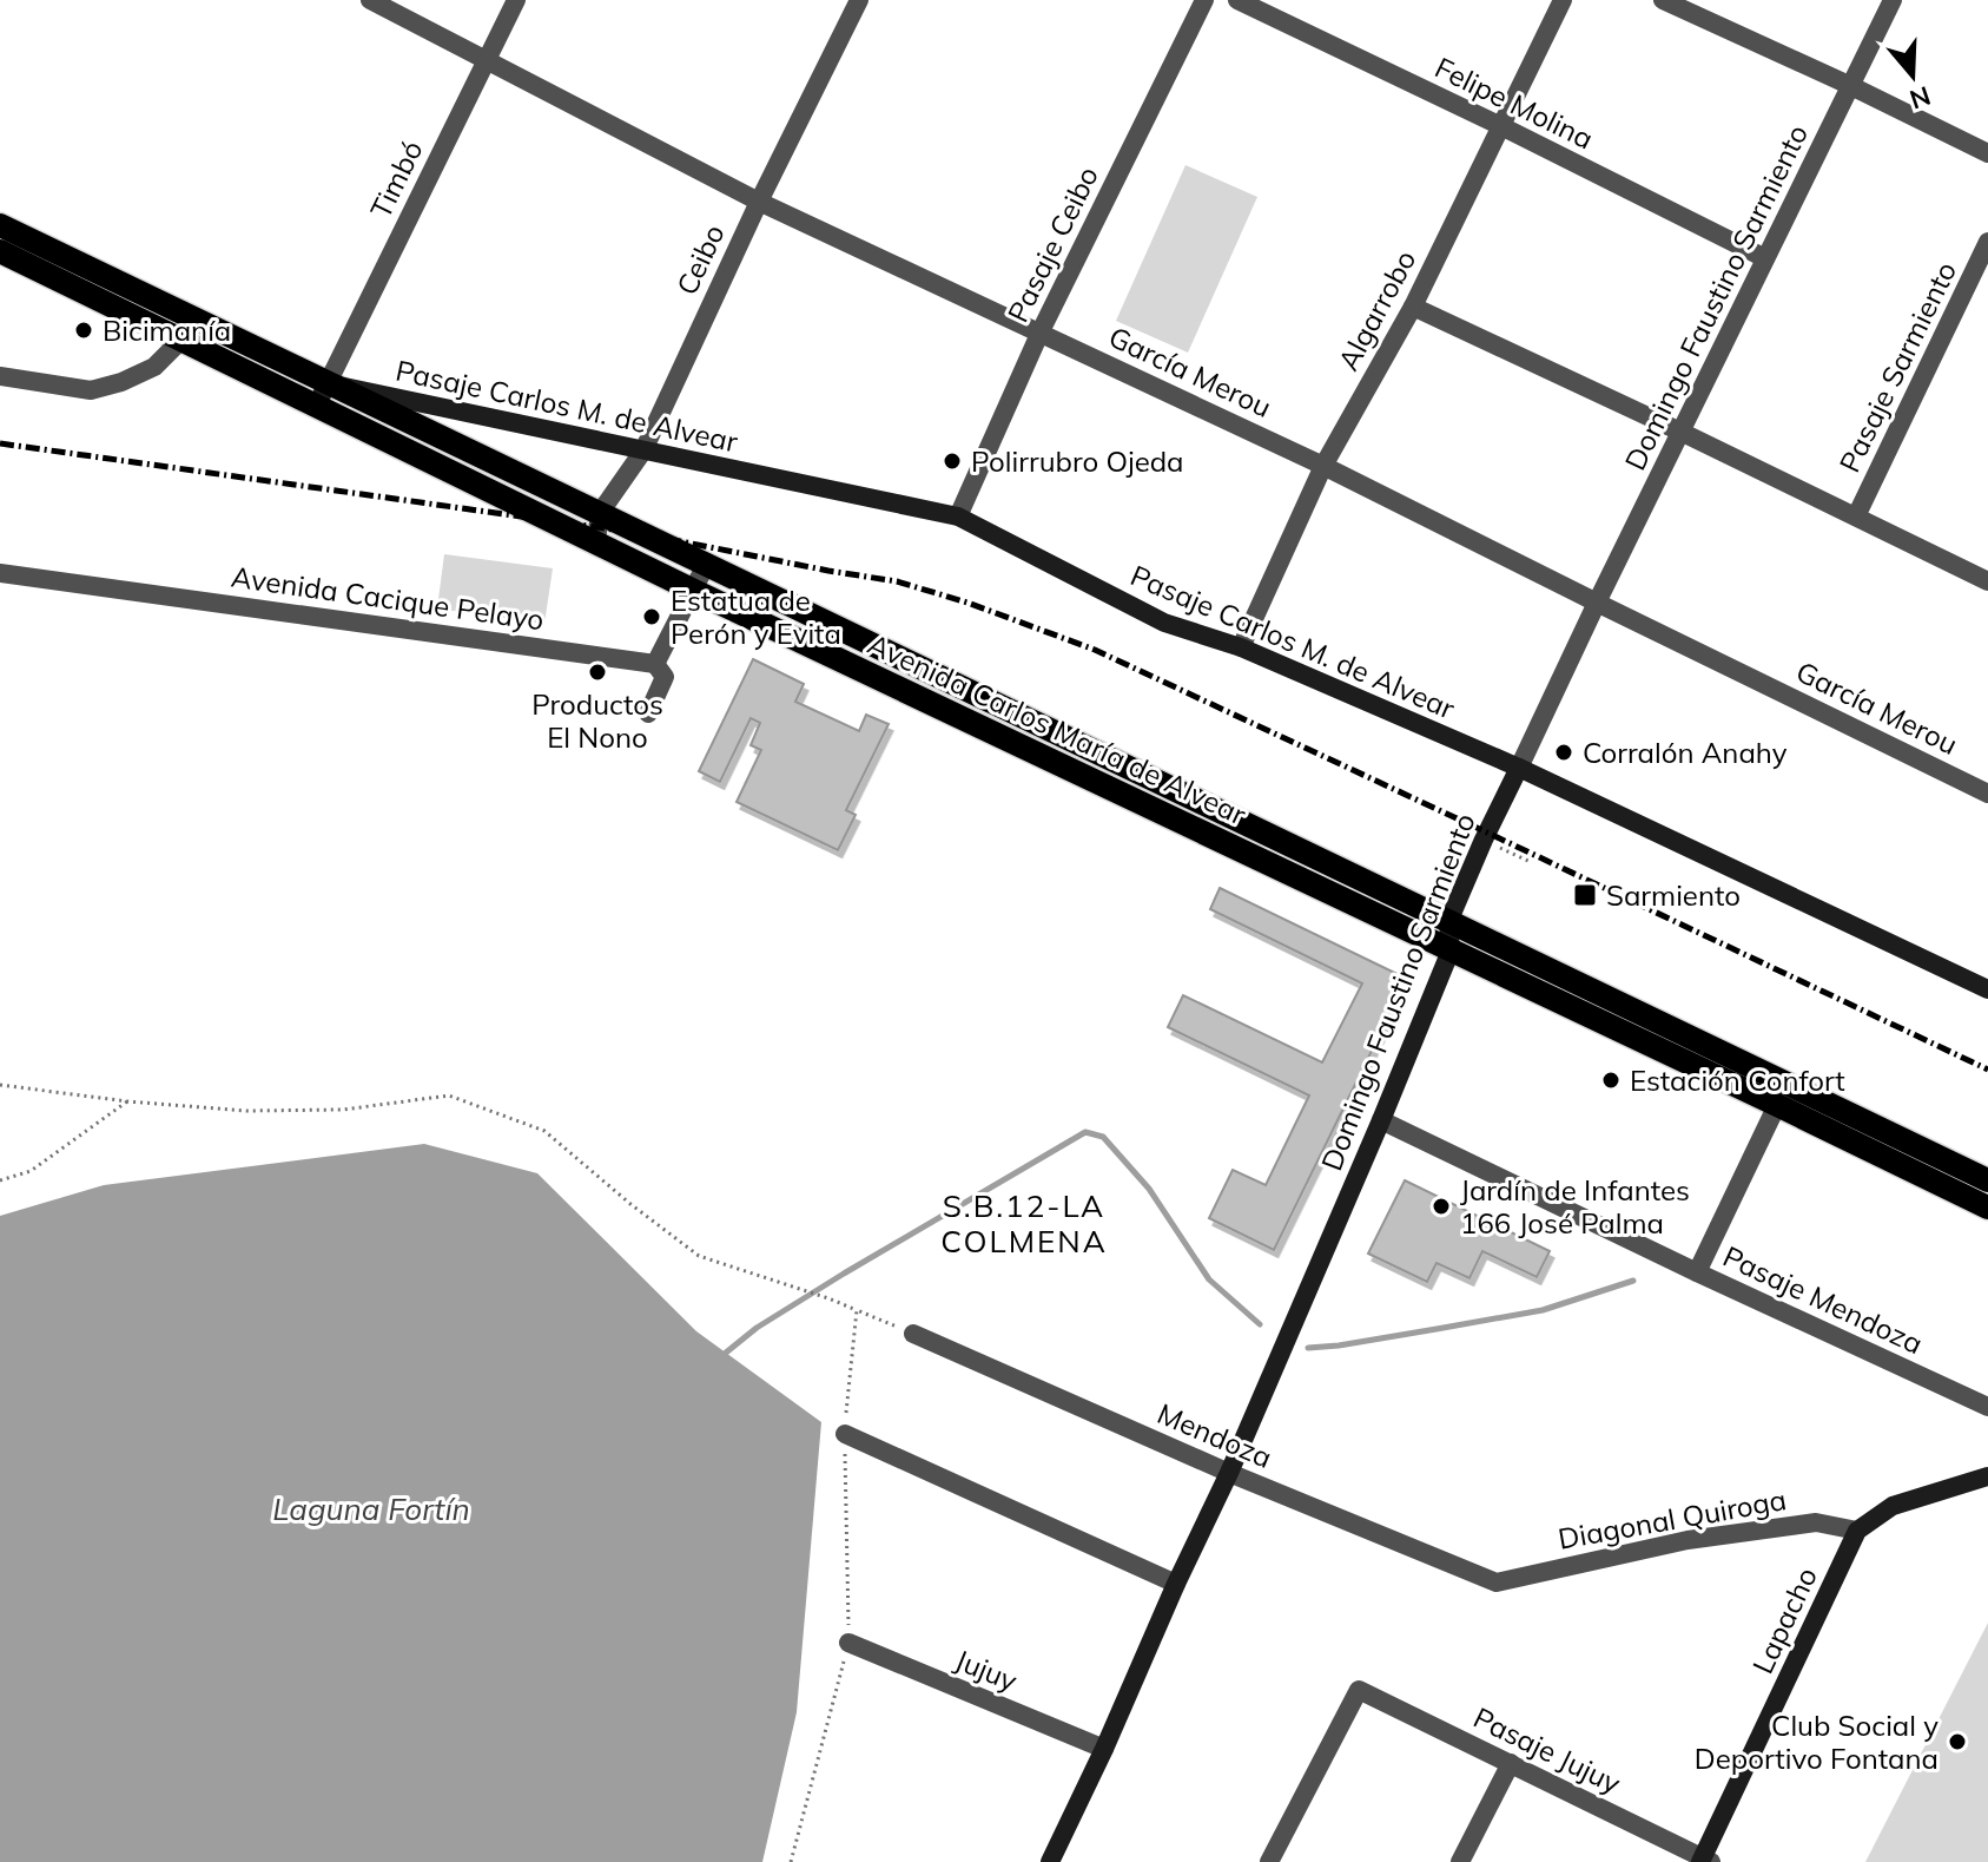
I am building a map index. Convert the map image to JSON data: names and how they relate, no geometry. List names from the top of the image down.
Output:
{
  "streets": {
    "main road": ["Avenida Carlos María de Alvear"],
    "street": [
      "Felipe Molina",
      "Timbó",
      "Pasaje Ceibo",
      "Ceibo",
      "Domingo Faustino Sarmiento",
      "Algarrobo",
      "Pasaje Sarmiento",
      "García Merou",
      "Pasaje Carlos M. de Alvear",
      "Avenida Cacique Pelayo",
      "Pasaje Mendoza",
      "Mendoza",
      "Diagonal Quiroga",
      "Lapacho",
      "Jujuy",
      "Pasaje Jujuy"
    ]
  },
  "crossings": [
    ["Felipe Molina", "Domingo Faustino Sarmiento"],
    ["Felipe Molina", "Algarrobo"],
    ["Timbó", "García Merou"],
    ["Timbó", "Pasaje Carlos M. de Alvear"],
    ["Timbó", "Avenida Carlos María de Alvear"],
    ["Pasaje Ceibo", "García Merou"],
    ["Pasaje Ceibo", "Pasaje Carlos M. de Alvear"],
    ["Ceibo", "García Merou"],
    ["Ceibo", "Pasaje Carlos M. de Alvear"],
    ["Ceibo", "Avenida Carlos María de Alvear"],
    ["Domingo Faustino Sarmiento", "García Merou"],
    ["Domingo Faustino Sarmiento", "Pasaje Carlos M. de Alvear"],
    ["Domingo Faustino Sarmiento", "Avenida Carlos María de Alvear"],
    ["Domingo Faustino Sarmiento", "Pasaje Mendoza"],
    ["Domingo Faustino Sarmiento", "Mendoza"],
    ["Domingo Faustino Sarmiento", "Jujuy"],
    ["Algarrobo", "García Merou"],
    ["Algarrobo", "Pasaje Carlos M. de Alvear"],
    ["Pasaje Carlos M. de Alvear", "Avenida Carlos María de Alvear"],
    ["Mendoza", "Diagonal Quiroga"],
    ["Diagonal Quiroga", "Lapacho"],
    ["Lapacho", "Pasaje Jujuy"]
  ],
  "districts": ["S.B.12-LA COLMENA"],
  "water": ["Laguna Fortín"],
  "places": {
    "other": [
      "Bicimanía",
      "Polirrubro Ojeda",
      "Estatua de Perón y Evita",
      "Productos El Nono",
      "Corralón Anahy",
      "Estación Confort",
      "Jardín de Infantes 166 José Palma",
      "Club Social y Deportivo Fontana"
    ],
    "transit": ["Sarmiento"]
  },
  "north": "bottom"
}
